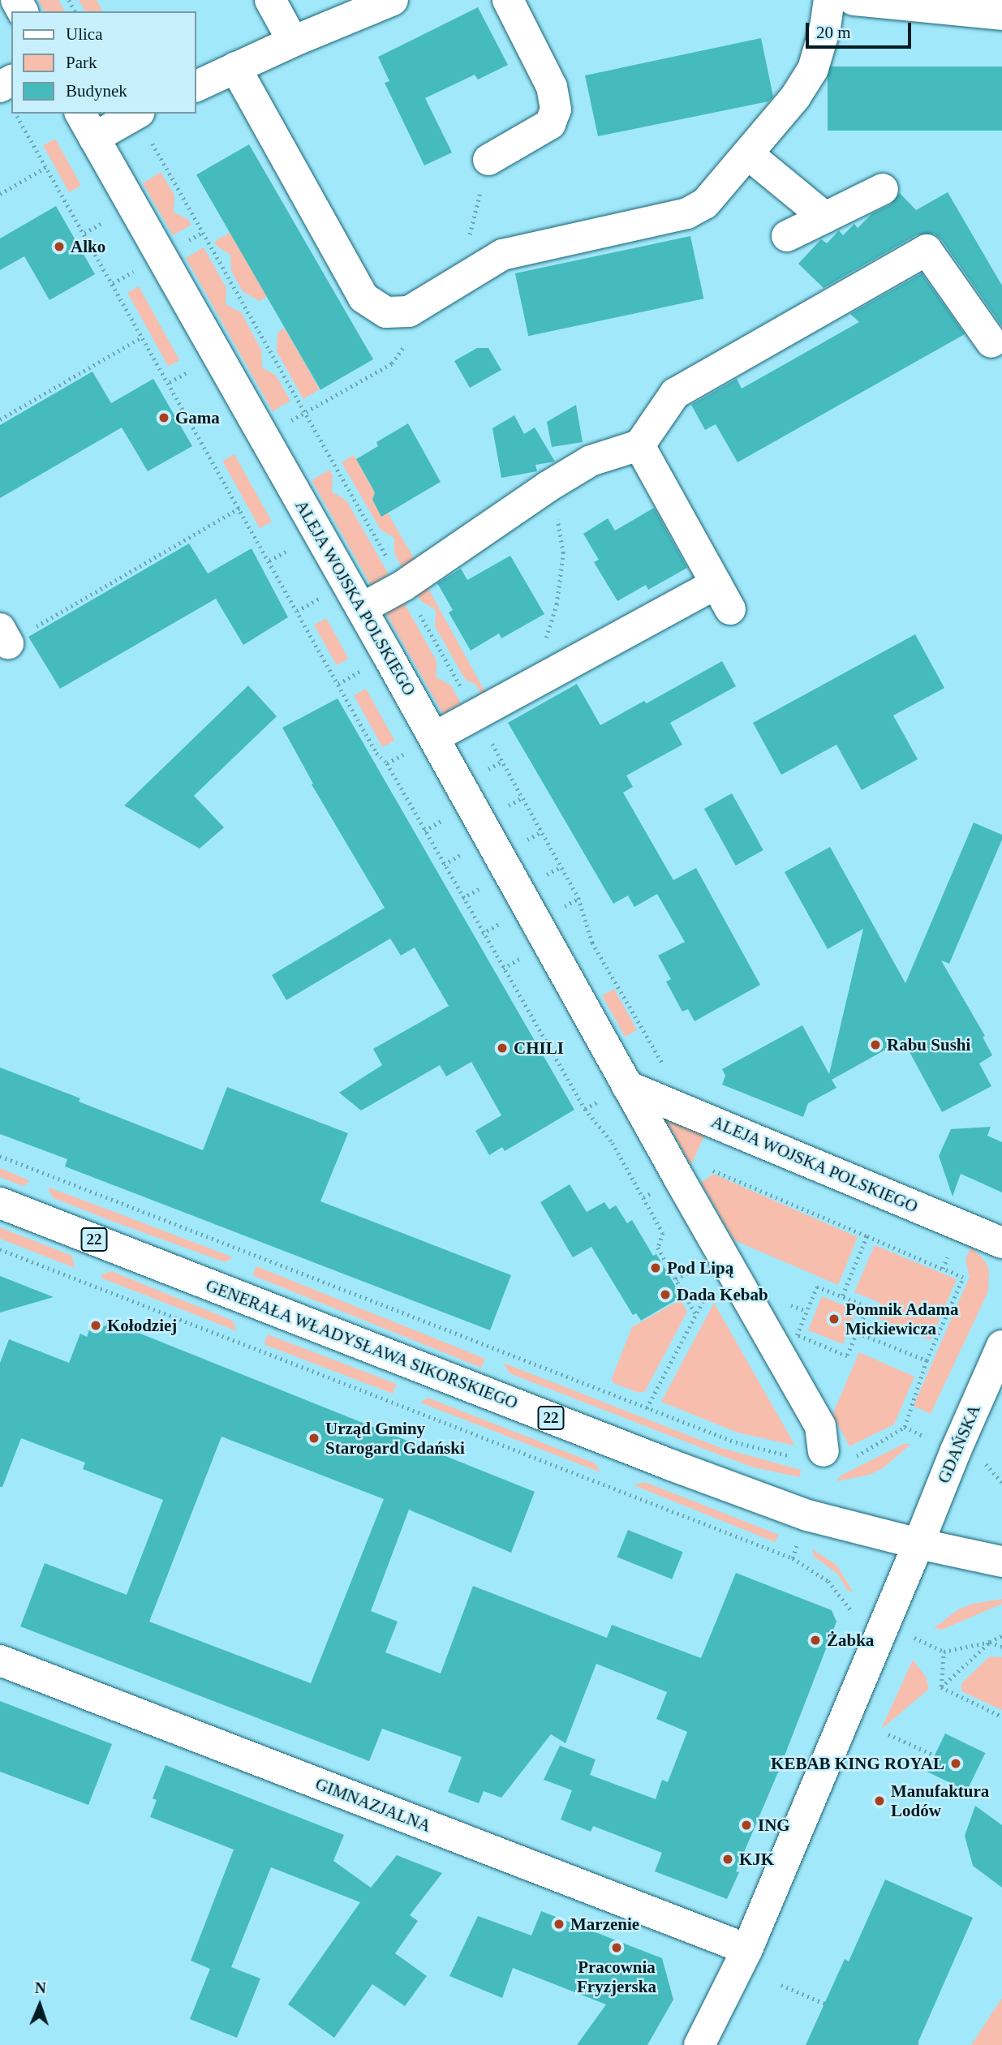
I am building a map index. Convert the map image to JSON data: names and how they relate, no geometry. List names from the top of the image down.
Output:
{
  "streets": {
    "street": [
      "ALEJA WOJSKA POLSKIEGO",
      "22",
      "GENERAŁA WŁADYSŁAWA SIKORSKIEGO",
      "GDAŃSKA",
      "GIMNAZJALNA"
    ]
  },
  "crossings": [
    ["22", "GENERAŁA WŁADYSŁAWA SIKORSKIEGO"],
    ["22", "GDAŃSKA"],
    ["GENERAŁA WŁADYSŁAWA SIKORSKIEGO", "GDAŃSKA"],
    ["GDAŃSKA", "GIMNAZJALNA"]
  ],
  "places": [
    "Alko",
    "Gama",
    "Rabu Sushi",
    "CHILI",
    "Pod Lipą",
    "Dada Kebab",
    "Pomnik Adama Mickiewicza",
    "Kołodziej",
    "Urząd Gminy Starogard Gdański",
    "Żabka",
    "KEBAB KING ROYAL",
    "Manufaktura Lodów",
    "ING",
    "KJK",
    "Marzenie",
    "Pracownia Fryzjerska"
  ],
  "legend": ["Ulica", "Park", "Budynek"],
  "scale_bar": "20 m",
  "north": "top"
}
